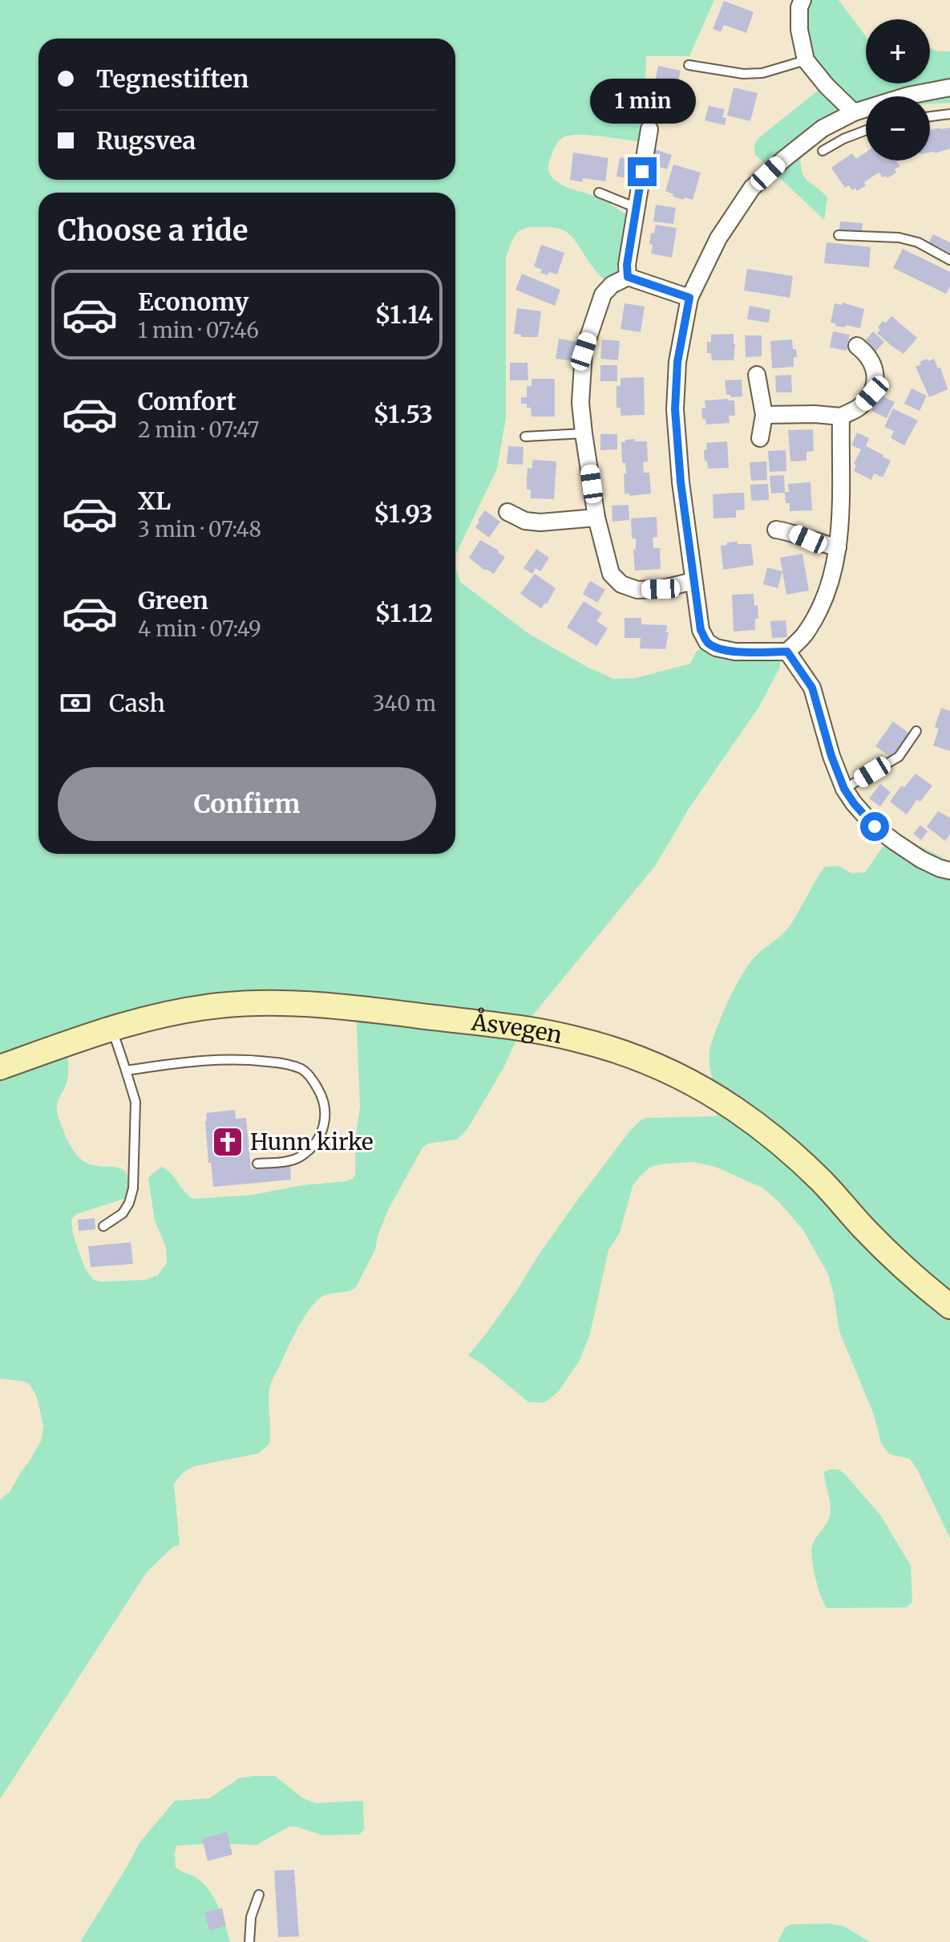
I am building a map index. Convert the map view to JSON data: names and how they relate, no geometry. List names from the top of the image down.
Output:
{
  "streets": {
    "main road": ["Åsvegen"]
  },
  "places": {
    "church": ["Hunn kirke"]
  },
  "page": {
    "map_buttons": ["+", "−"],
    "banner": ["Tegnestiften", "Rugsvea"],
    "bubble": "1 min",
    "heading": "Choose a ride",
    "list": [
      {
        "name": "Economy",
        "note": "1 min · 07:46",
        "value": "$1.14"
      },
      {
        "name": "Comfort",
        "note": "2 min · 07:47",
        "value": "$1.53"
      },
      {
        "name": "XL",
        "note": "3 min · 07:48",
        "value": "$1.93"
      },
      {
        "name": "Green",
        "note": "4 min · 07:49",
        "value": "$1.12"
      }
    ],
    "pay": ["Cash", "340 m"],
    "buttons": "Confirm"
  }
}
